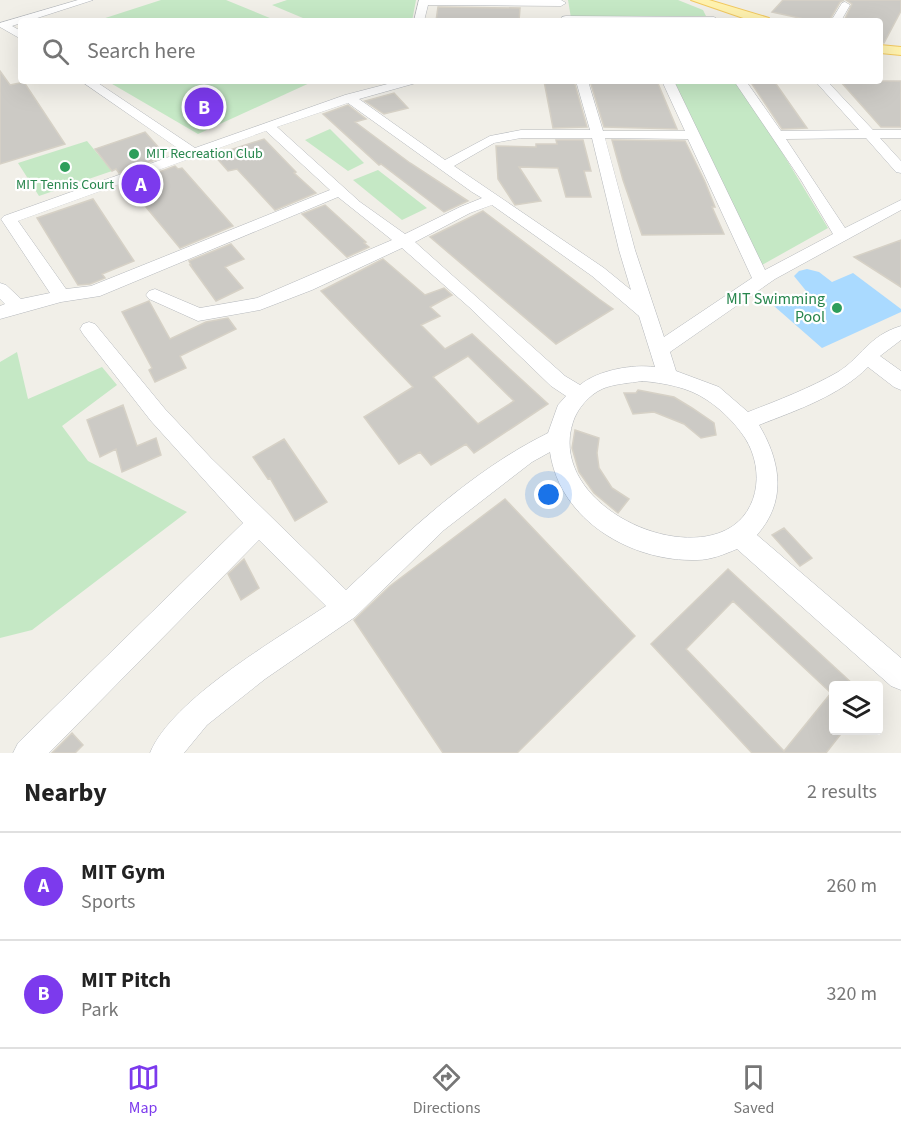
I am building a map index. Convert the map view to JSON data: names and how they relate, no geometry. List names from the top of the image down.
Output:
{
  "places": ["MIT Recreation Club", "MIT Tennis Court", "MIT Swimming Pool"],
  "page": {
    "search": "Search here",
    "pins": ["B", "A"],
    "heading": ["Nearby", "2 results"],
    "list": [
      {
        "mark": "A",
        "name": "MIT Gym",
        "note": "Sports",
        "value": "260 m"
      },
      {
        "mark": "B",
        "name": "MIT Pitch",
        "note": "Park",
        "value": "320 m"
      }
    ],
    "nav": ["Map", "Directions", "Saved"]
  }
}
